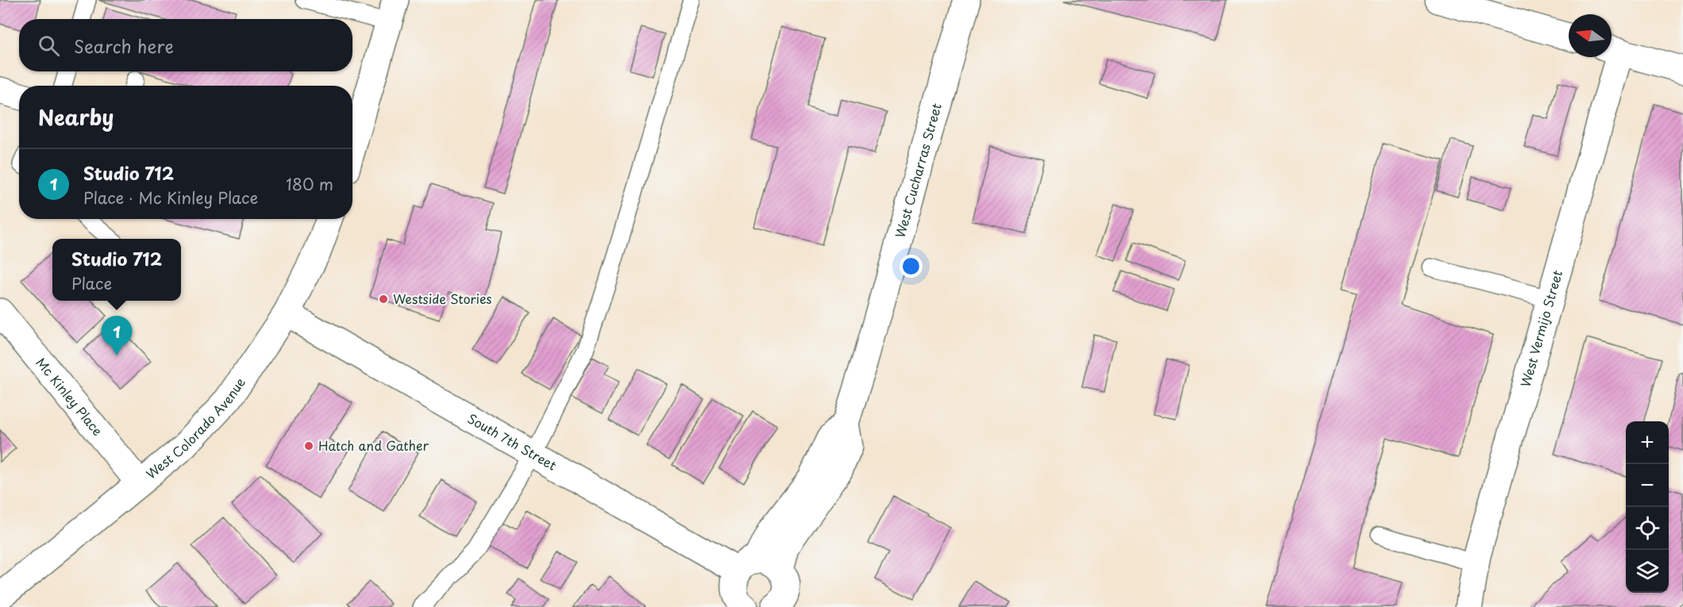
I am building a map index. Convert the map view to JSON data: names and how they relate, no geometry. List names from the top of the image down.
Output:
{
  "streets": {
    "street": [
      "West Cucharras Street",
      "West Vermijo Street",
      "Mc Kinley Place",
      "West Colorado Avenue",
      "South 7th Street"
    ]
  },
  "crossings": [
    ["West Cucharras Street", "South 7th Street"],
    ["Mc Kinley Place", "West Colorado Avenue"],
    ["West Colorado Avenue", "South 7th Street"]
  ],
  "places": ["Westside Stories", "Hatch and Gather"],
  "north": "left",
  "page": {
    "search": "Search here",
    "heading": "Nearby",
    "list": [
      {
        "mark": "1",
        "name": "Studio 712",
        "note": "Place · Mc Kinley Place",
        "value": "180 m"
      }
    ],
    "popup": ["Studio 712", "Place"],
    "pins": "1",
    "map_buttons": ["+", "−"]
  }
}
